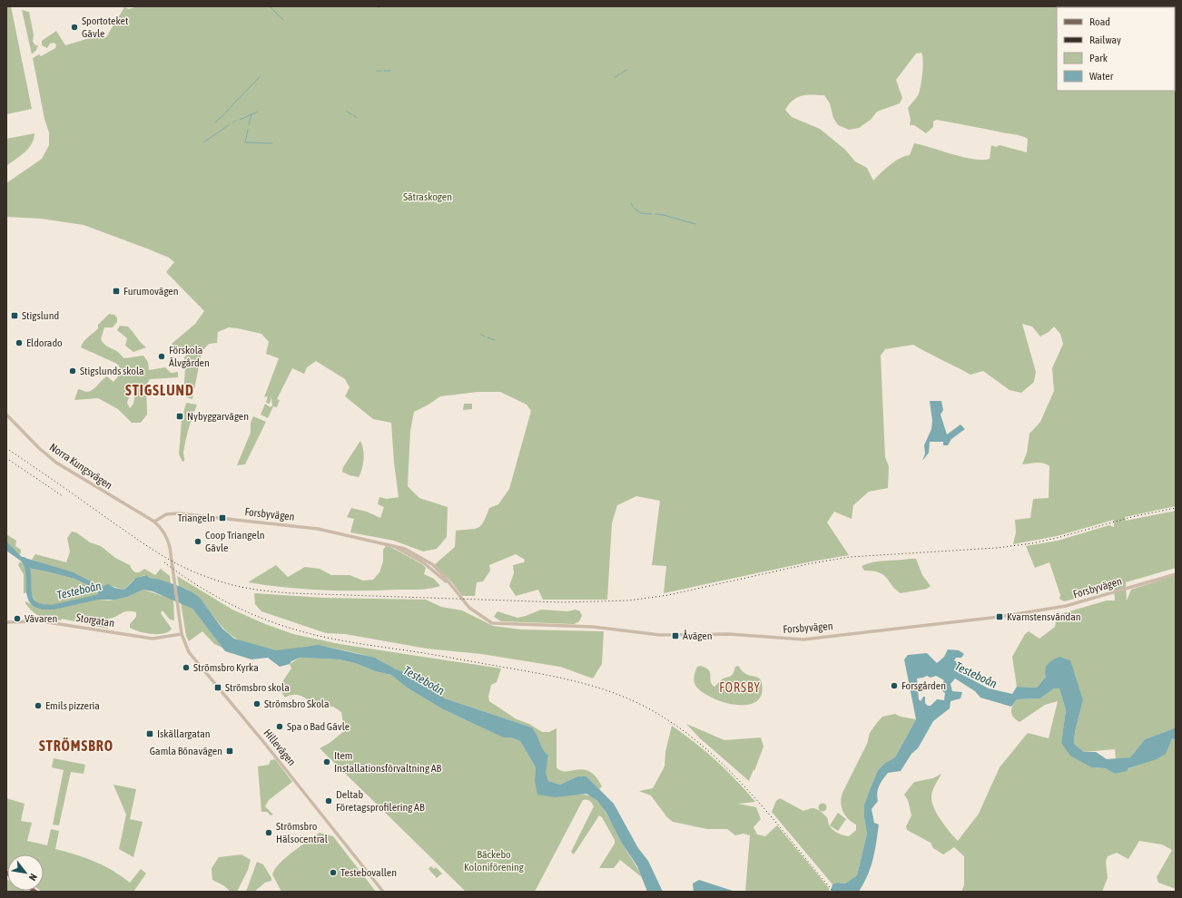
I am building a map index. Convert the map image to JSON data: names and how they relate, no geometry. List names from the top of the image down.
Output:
{
  "streets": {
    "street": [
      "Norra Kungsvägen",
      "Forsbyvägen",
      "Storgatan",
      "Hillevägen"
    ]
  },
  "crossings": [
    ["Norra Kungsvägen", "Forsbyvägen"],
    ["Norra Kungsvägen", "Hillevägen"],
    ["Forsbyvägen", "Hillevägen"],
    ["Storgatan", "Hillevägen"]
  ],
  "districts": ["STIGSLUND", "FORSBY", "STRÖMSBRO"],
  "water": ["Testeboån"],
  "parks": ["Sätraskogen", "Bäckebo Koloniförening"],
  "places": {
    "other": [
      "Sportoteket Gävle",
      "Eldorado",
      "Förskola Älvgården",
      "Stigslunds skola",
      "Coop Triangeln Gävle",
      "Vävaren",
      "Strömsbro Kyrka",
      "Forsgården",
      "Strömsbro Skola",
      "Emils pizzeria",
      "Spa o Bad Gävle",
      "Item Installationsförvaltning AB",
      "Deltab Företagsprofilering AB",
      "Strömsbro Hälsocentral",
      "Testebovallen"
    ],
    "transit": [
      "Furumovägen",
      "Stigslund",
      "Nybyggarvägen",
      "Triangeln",
      "Kvarnstensvändan",
      "Åvägen",
      "Strömsbro skola",
      "Iskällargatan",
      "Gamla Bönavägen"
    ]
  },
  "legend": [
    "Road",
    "Railway",
    "Park",
    "Water"
  ],
  "north": "bottom right"
}
